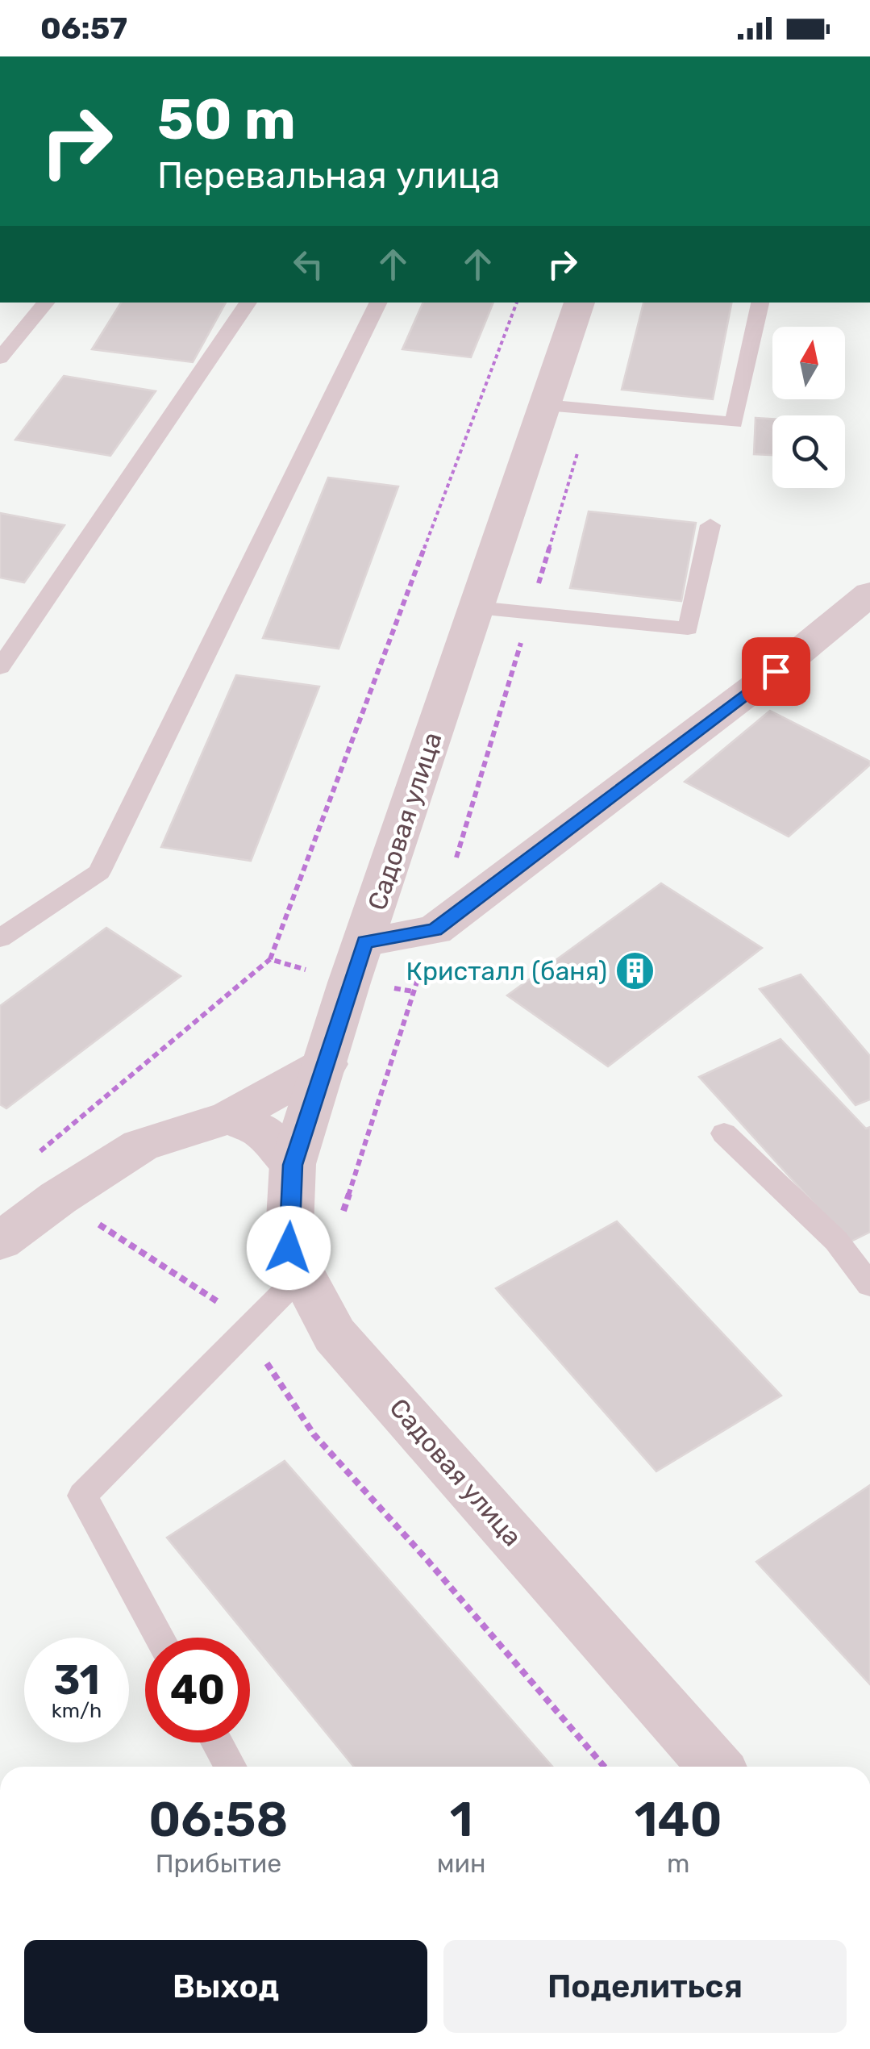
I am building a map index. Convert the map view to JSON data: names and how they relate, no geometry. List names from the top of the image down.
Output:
{
  "streets": {
    "street": ["Садовая улица"]
  },
  "places": {
    "building": ["Кристалл (баня)"]
  },
  "north": "top",
  "page": {
    "status": "06:57",
    "turn": ["50 m", "Перевальная улица"],
    "speed": "31 km/h",
    "limit": "40",
    "eta": [
      "06:58",
      "Прибытие",
      "1",
      "мин",
      "140",
      "m"
    ],
    "buttons": ["Выход", "Поделиться"]
  }
}
